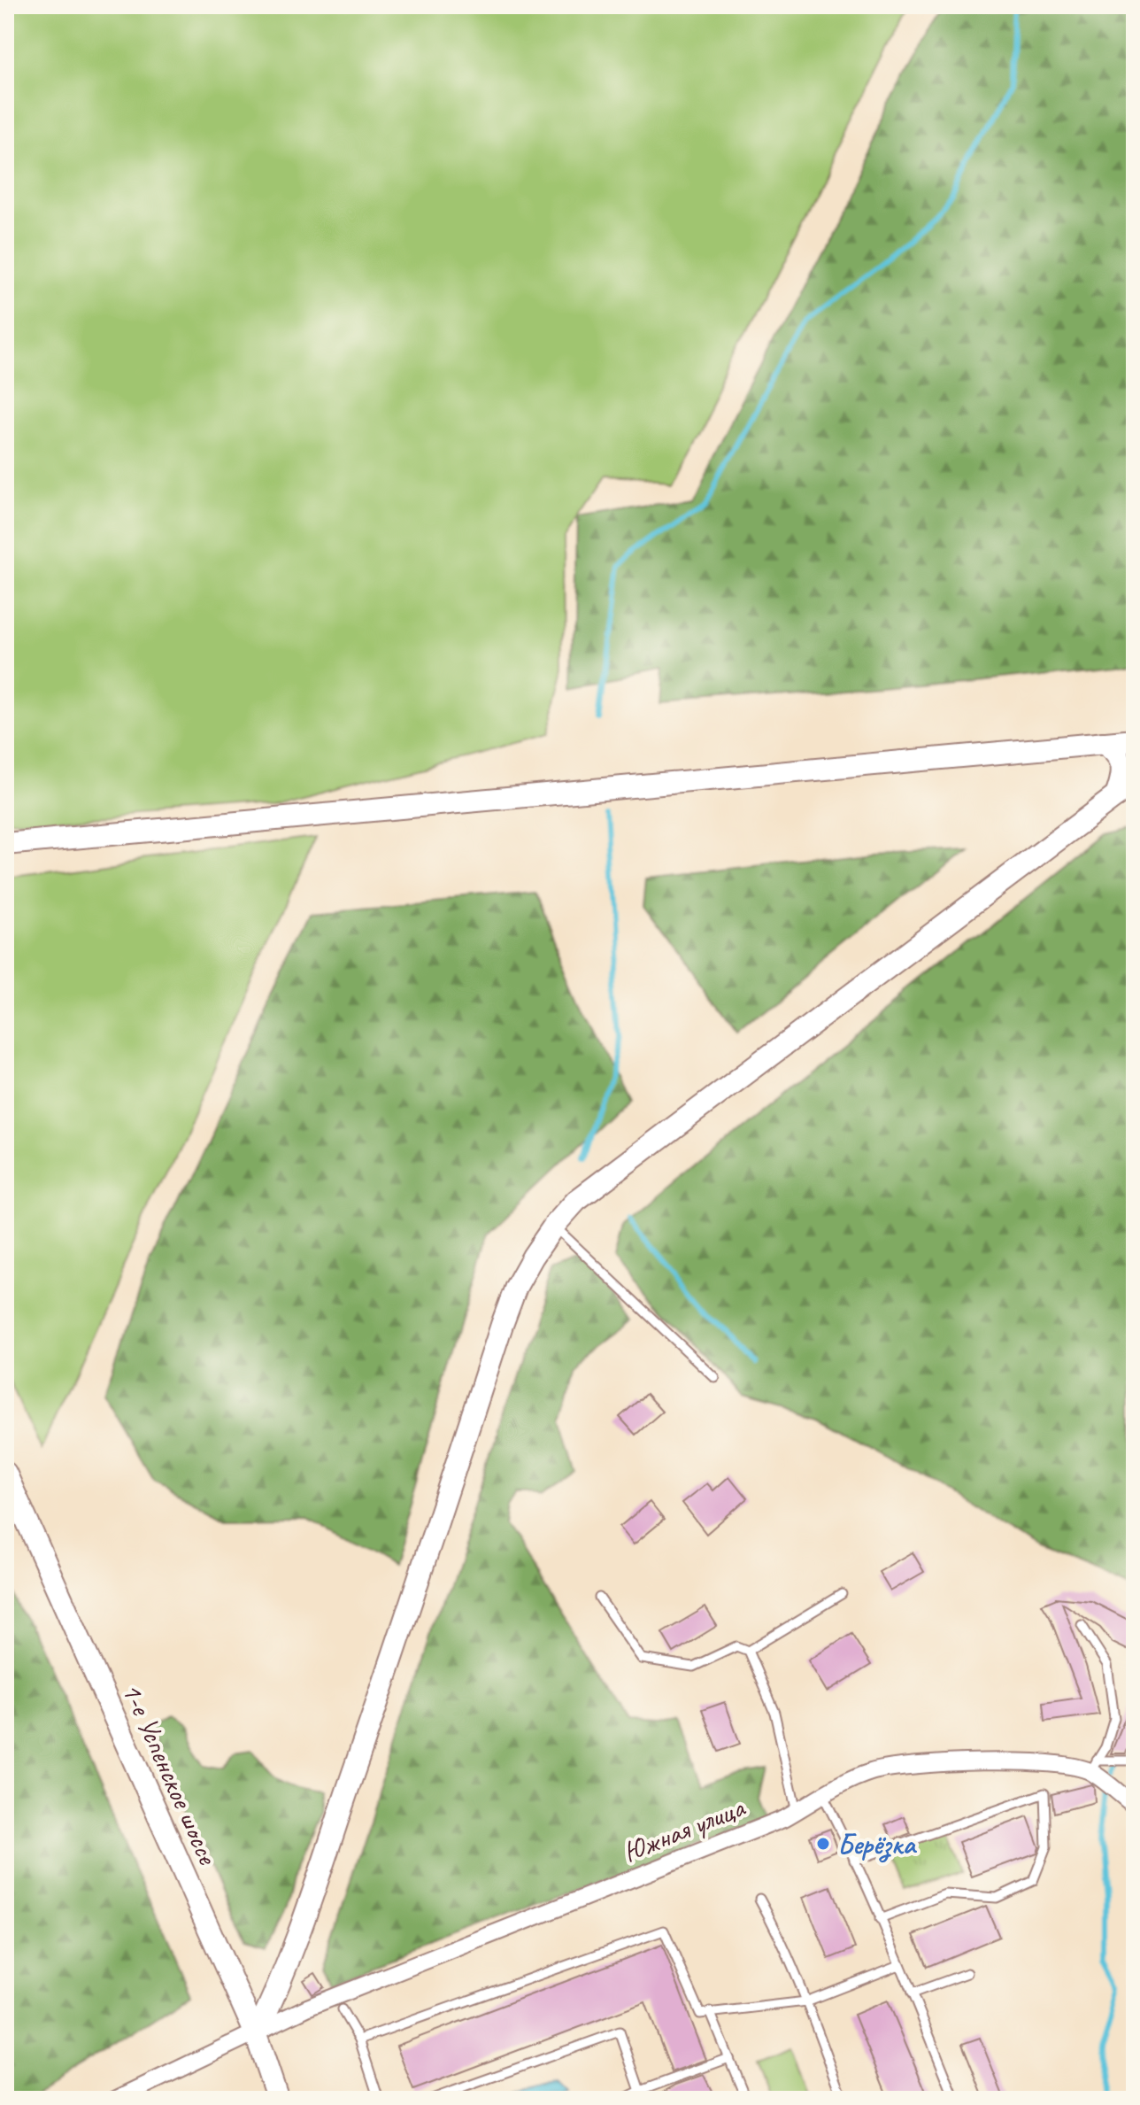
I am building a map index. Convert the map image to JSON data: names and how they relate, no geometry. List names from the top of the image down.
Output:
{
  "streets": {
    "main road": ["1-е Успенское шоссе"],
    "street": ["Южная улица"]
  },
  "crossings": [
    ["1-е Успенское шоссе", "Южная улица"]
  ],
  "places": ["Берёзка"]
}
